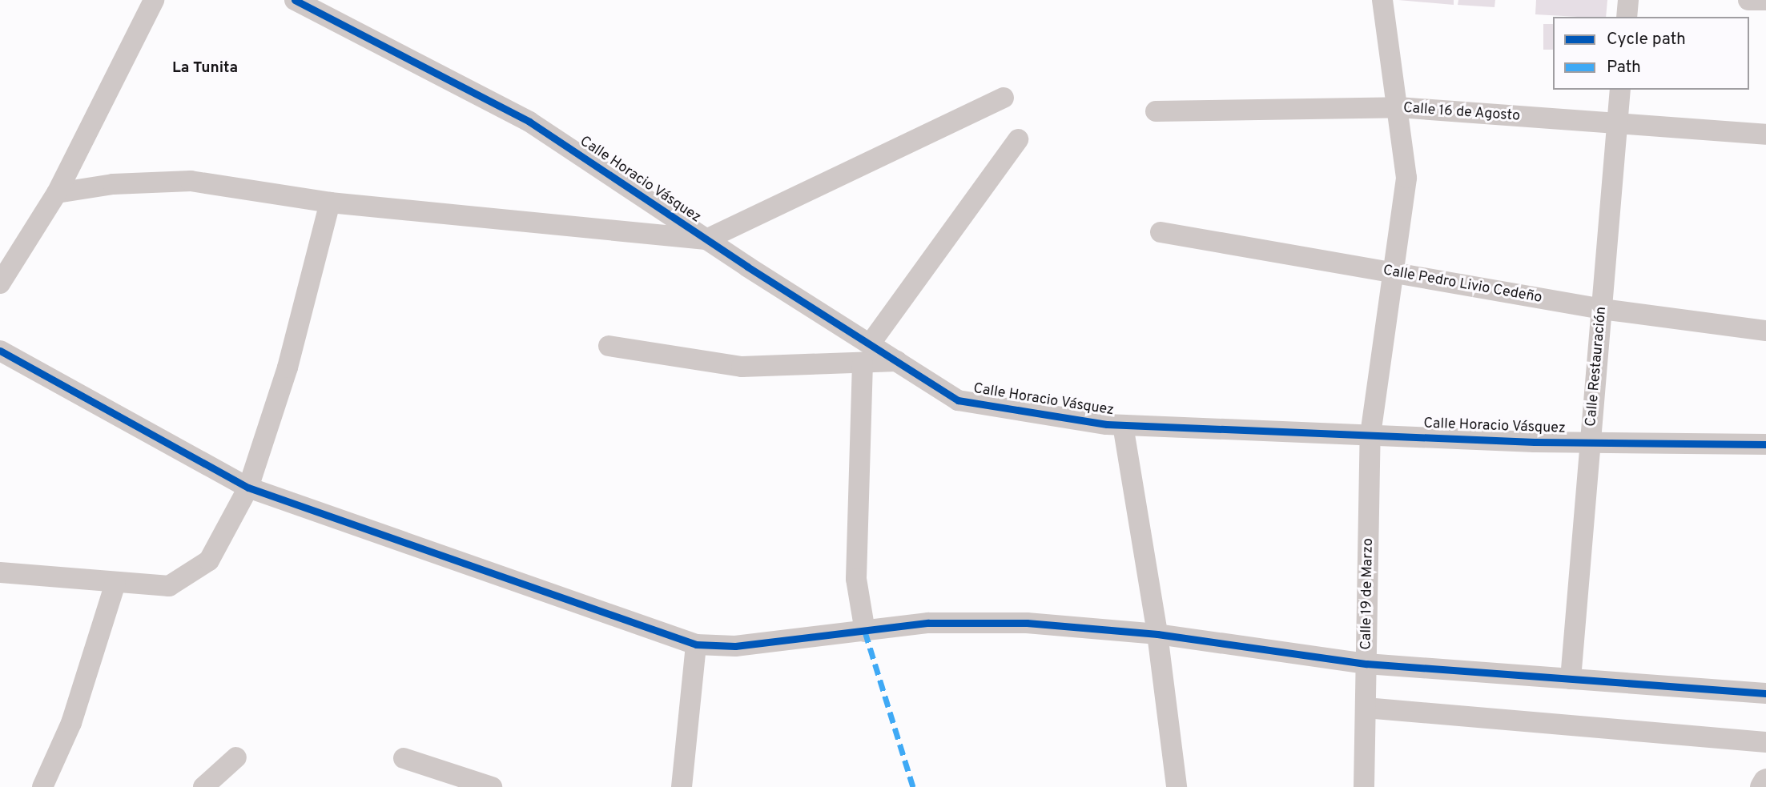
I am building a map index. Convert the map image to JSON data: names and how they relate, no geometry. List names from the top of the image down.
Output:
{
  "streets": {
    "street": [
      "Calle 16 de Agosto",
      "Calle Horacio Vásquez",
      "Calle Pedro Livio Cedeño",
      "Calle Restauración",
      "Calle 19 de Marzo"
    ]
  },
  "crossings": [
    ["Calle 16 de Agosto", "Calle Restauración"],
    ["Calle 16 de Agosto", "Calle 19 de Marzo"],
    ["Calle Horacio Vásquez", "Calle Restauración"],
    ["Calle Horacio Vásquez", "Calle 19 de Marzo"],
    ["Calle Pedro Livio Cedeño", "Calle Restauración"],
    ["Calle Pedro Livio Cedeño", "Calle 19 de Marzo"]
  ],
  "districts": ["La Tunita"],
  "legend": ["Cycle path", "Path"]
}
